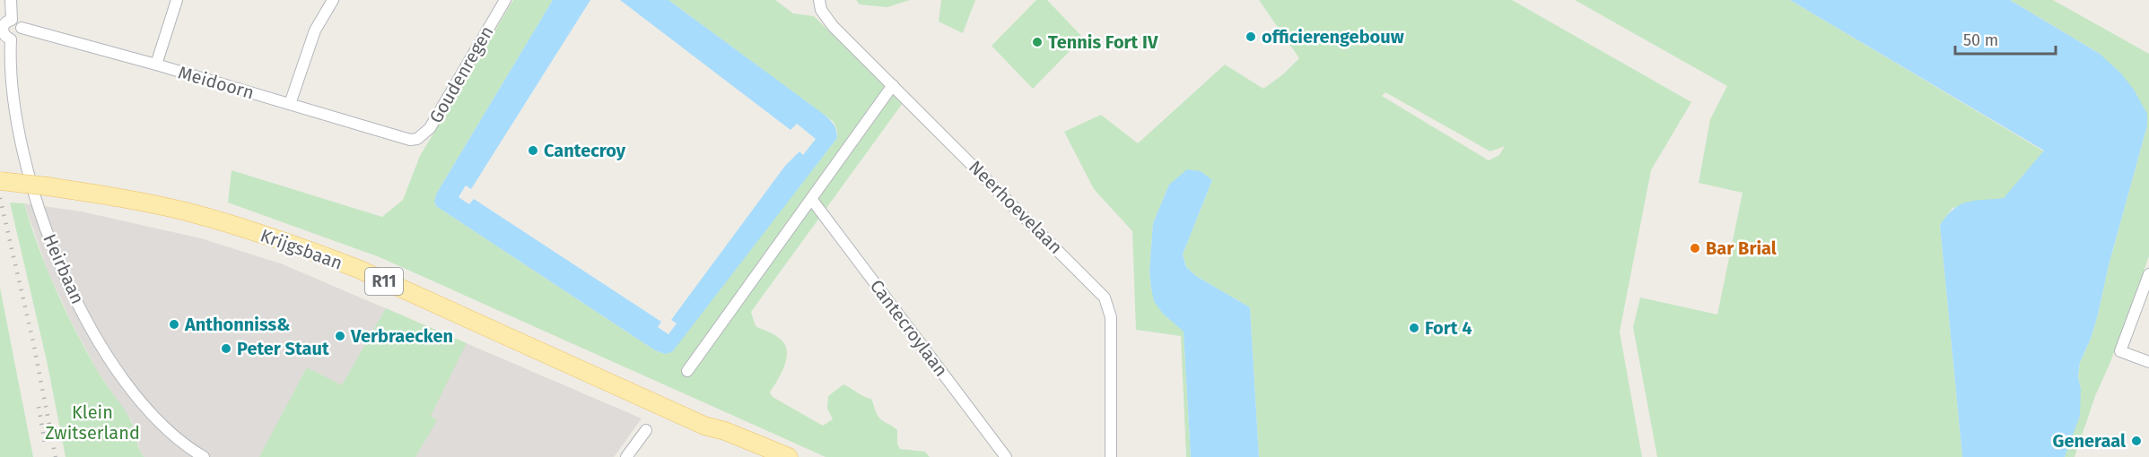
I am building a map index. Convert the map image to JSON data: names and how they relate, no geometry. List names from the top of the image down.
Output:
{
  "streets": {
    "main road": ["Krijgsbaan", "R11"],
    "street": [
      "Goudenregen",
      "Meidoorn",
      "Neerhoevelaan",
      "Heirbaan",
      "Cantecroylaan"
    ]
  },
  "crossings": [
    ["Goudenregen", "Meidoorn"],
    ["Meidoorn", "Heirbaan"]
  ],
  "parks": ["Klein Zwitserland"],
  "places": [
    "officierengebouw",
    "Tennis Fort IV",
    "Cantecroy",
    "Bar Brial",
    "Anthonniss&",
    "Fort 4",
    "Verbraecken",
    "Peter Staut",
    "Generaal"
  ],
  "scale_bar": "50 m"
}
